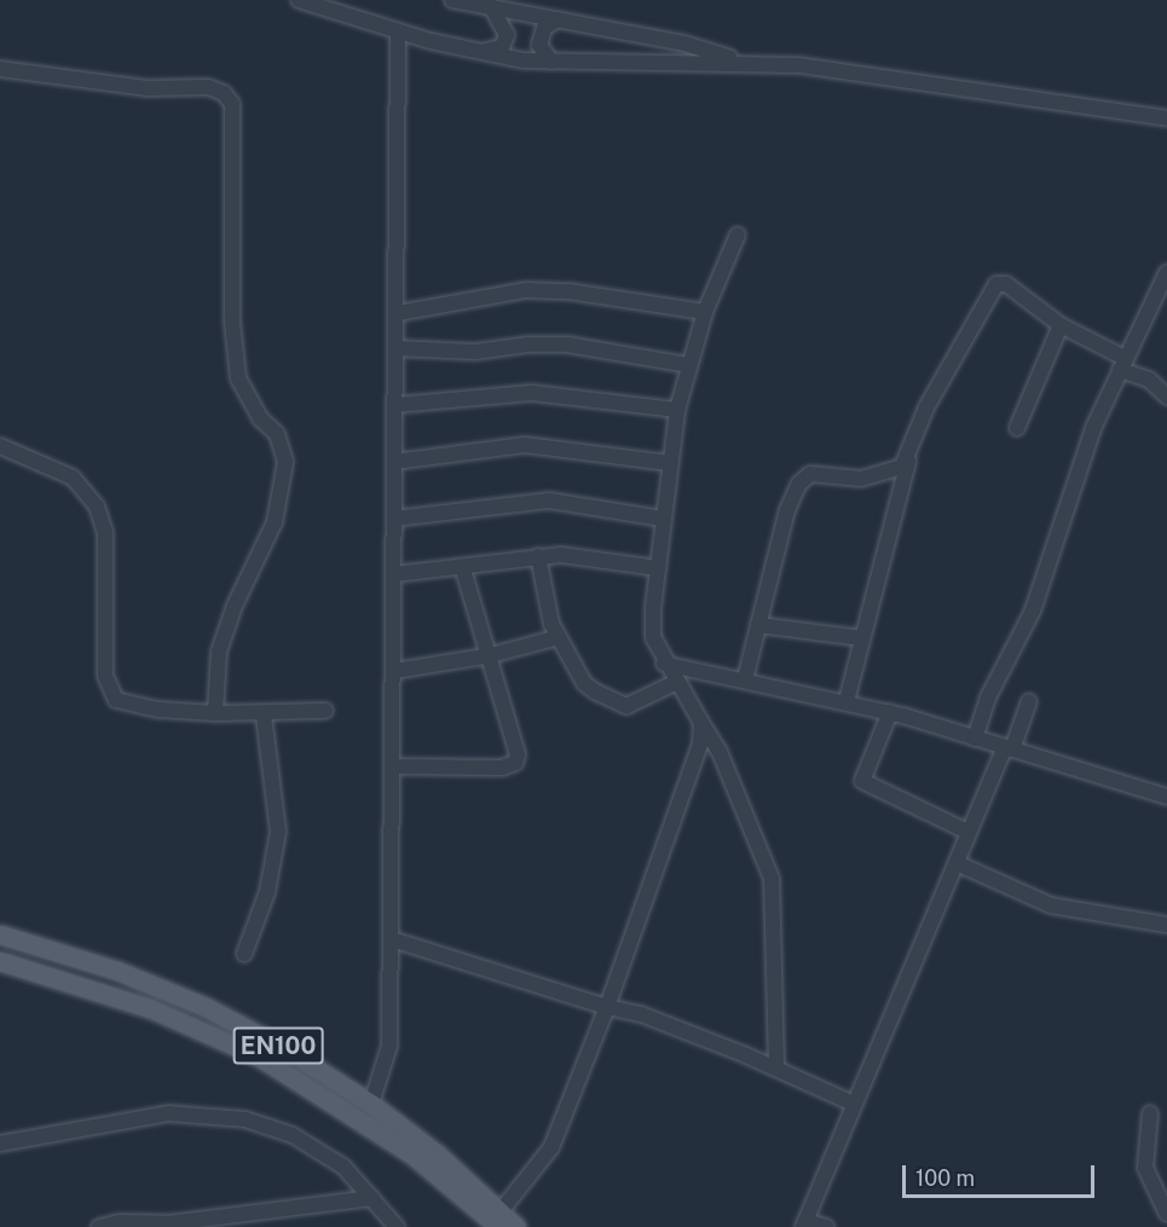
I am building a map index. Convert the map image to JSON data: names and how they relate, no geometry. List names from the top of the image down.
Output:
{
  "streets": {
    "main road": ["EN100"]
  },
  "scale_bar": "100 m"
}
